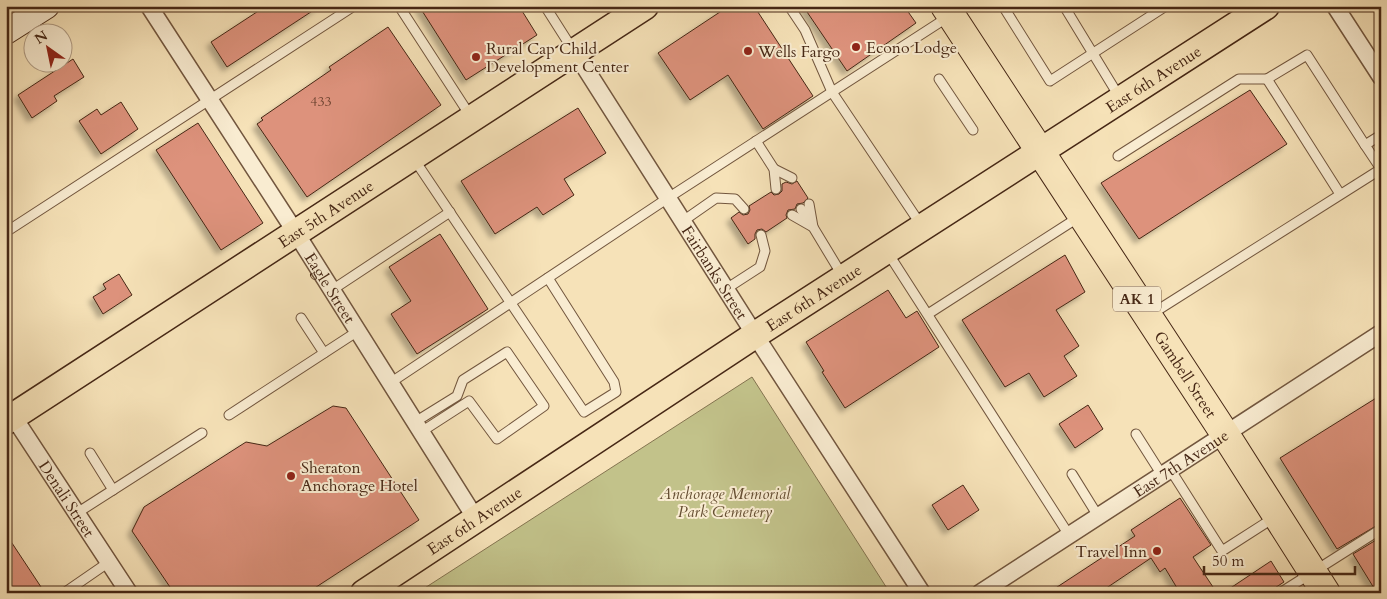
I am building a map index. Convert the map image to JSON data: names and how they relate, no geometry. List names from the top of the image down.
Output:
{
  "streets": {
    "highway": ["AK 1", "Gambell Street"],
    "main road": ["East 6th Avenue", "East 5th Avenue"],
    "street": [
      "Fairbanks Street",
      "Eagle Street",
      "East 7th Avenue",
      "Denali Street"
    ]
  },
  "crossings": [
    ["East 6th Avenue", "Fairbanks Street"],
    ["East 6th Avenue", "Eagle Street"],
    ["East 6th Avenue", "Gambell Street"],
    ["East 5th Avenue", "Fairbanks Street"],
    ["East 5th Avenue", "Eagle Street"],
    ["East 5th Avenue", "Denali Street"],
    ["Gambell Street", "East 7th Avenue"]
  ],
  "parks": ["Anchorage Memorial Park Cemetery"],
  "places": [
    "Econo Lodge",
    "Wells Fargo",
    "Rural Cap Child Development Center",
    "Sheraton Anchorage Hotel",
    "Travel Inn"
  ],
  "house_numbers": ["433"],
  "scale_bar": "50 m",
  "north": "top left"
}
